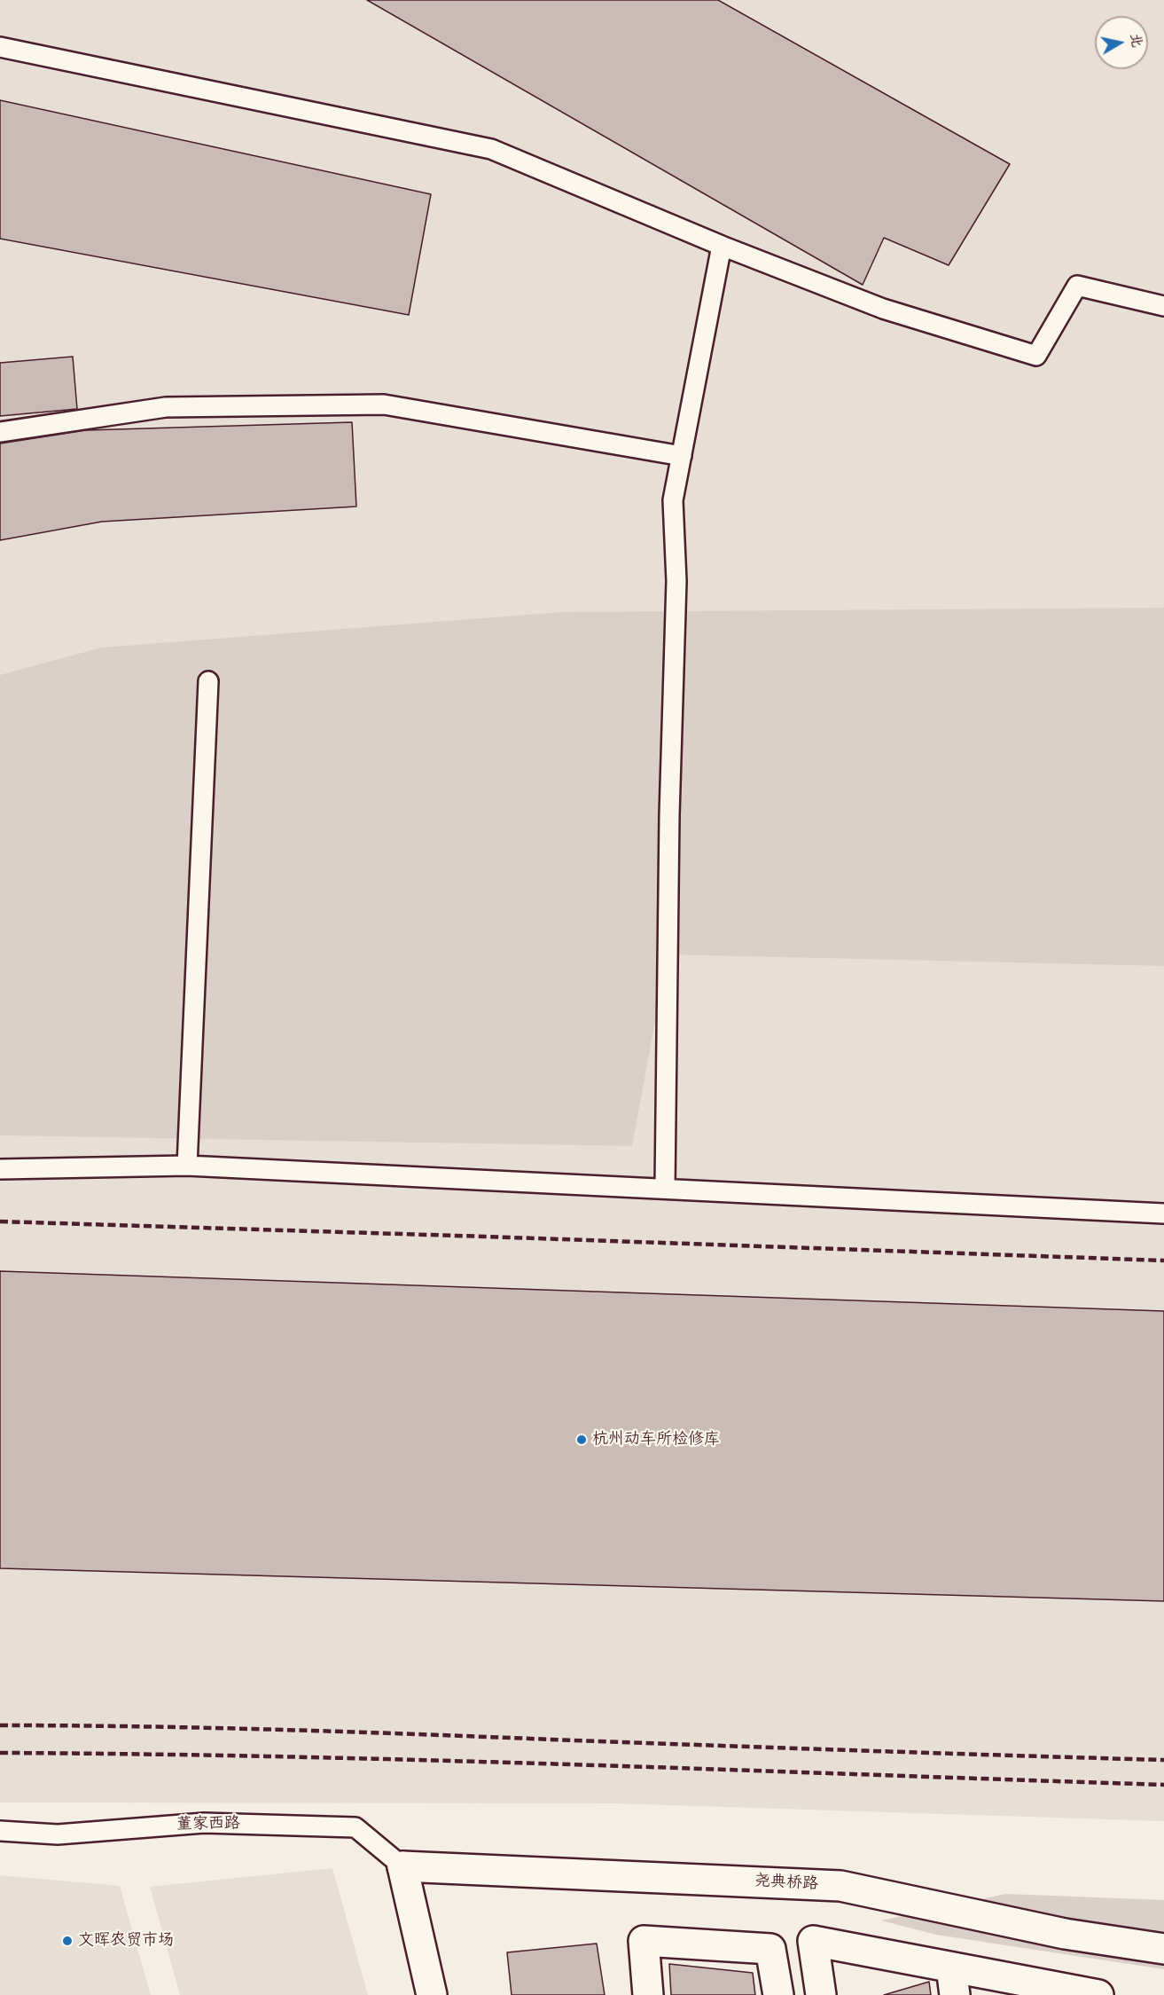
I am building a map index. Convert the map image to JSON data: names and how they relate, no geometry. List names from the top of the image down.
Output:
{
  "streets": {
    "street": ["尧典桥路"],
    "lane": ["董家西路"]
  },
  "crossings": [
    ["董家西路", "尧典桥路"]
  ],
  "places": ["杭州动车所检修库", "文晖农贸市场"],
  "north": "right"
}
